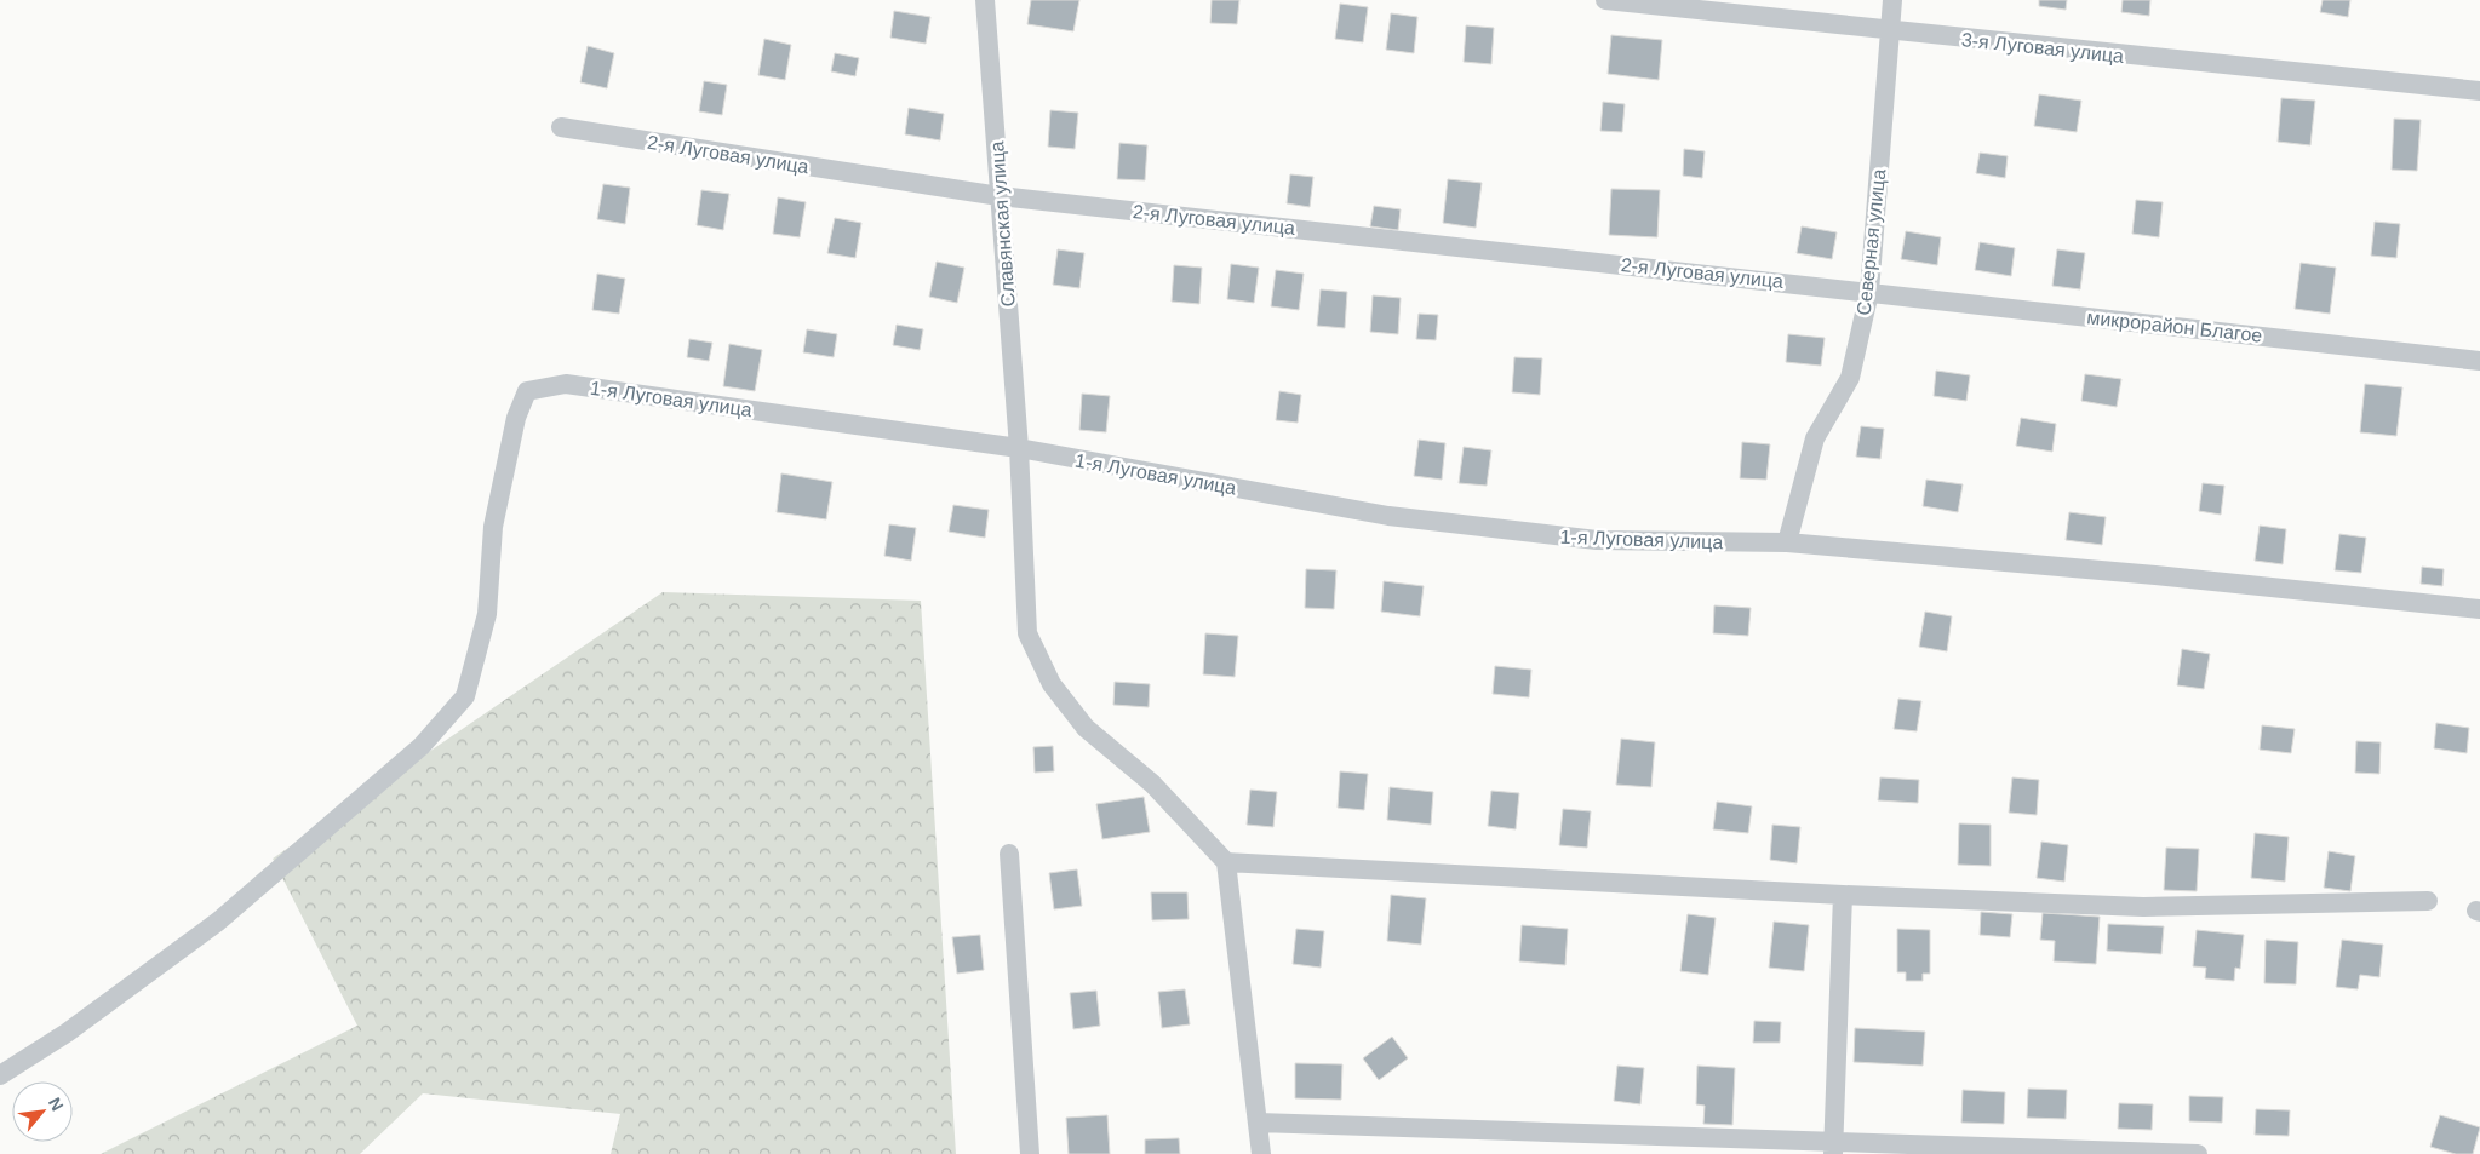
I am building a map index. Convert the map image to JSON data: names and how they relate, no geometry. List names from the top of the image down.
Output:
{
  "streets": {
    "street": [
      "3-я Луговая улица",
      "2-я Луговая улица",
      "Славянская улица",
      "Северная улица",
      "микрорайон Благое",
      "1-я Луговая улица"
    ]
  },
  "crossings": [
    ["3-я Луговая улица", "Северная улица"],
    ["2-я Луговая улица", "Славянская улица"],
    ["2-я Луговая улица", "Северная улица"],
    ["2-я Луговая улица", "микрорайон Благое"],
    ["Славянская улица", "1-я Луговая улица"],
    ["Северная улица", "микрорайон Благое"],
    ["Северная улица", "1-я Луговая улица"]
  ],
  "north": "top right"
}
